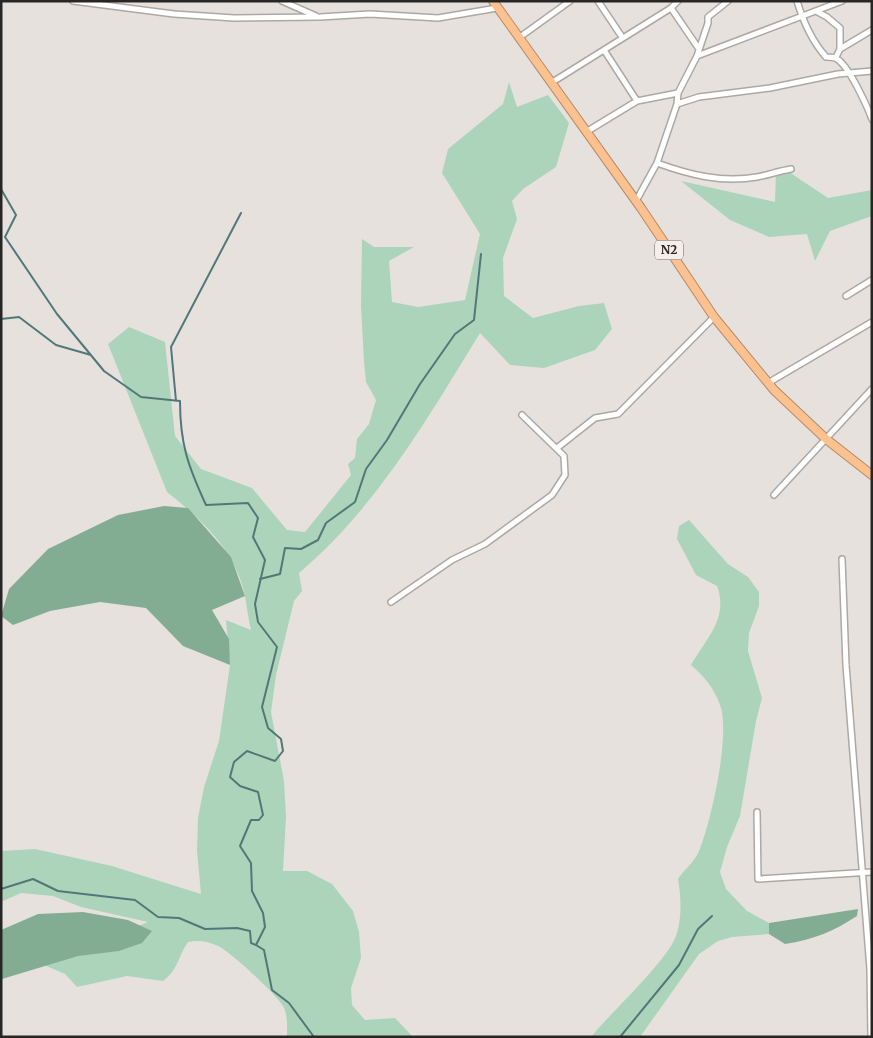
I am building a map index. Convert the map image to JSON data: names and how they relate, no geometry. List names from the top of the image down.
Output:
{
  "streets": {
    "highway": ["N2"]
  }
}
